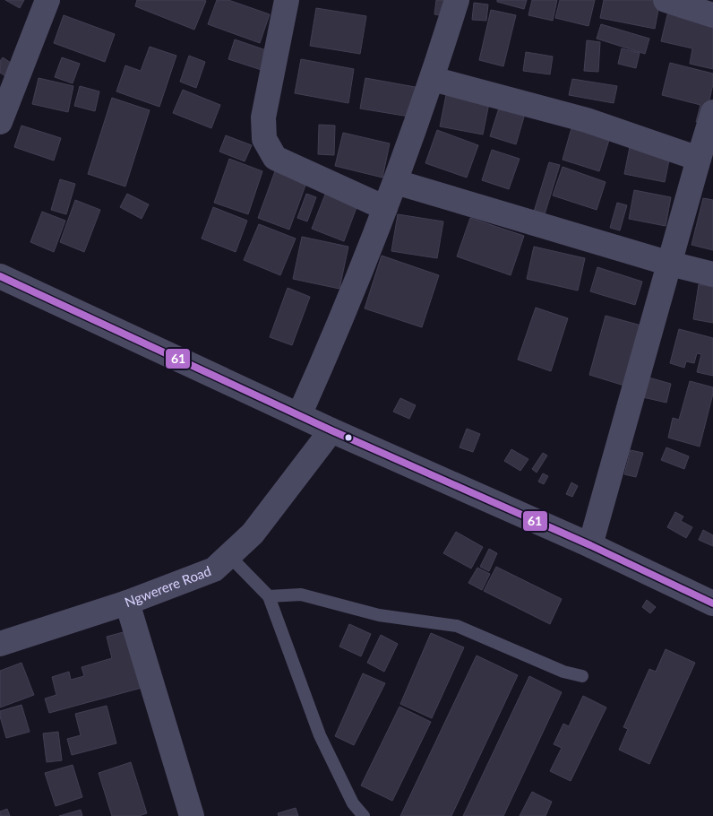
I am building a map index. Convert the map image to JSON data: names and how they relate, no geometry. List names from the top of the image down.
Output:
{
  "streets": {
    "street": ["Ngwerere Road"]
  },
  "lines": ["transit line 61"]
}
